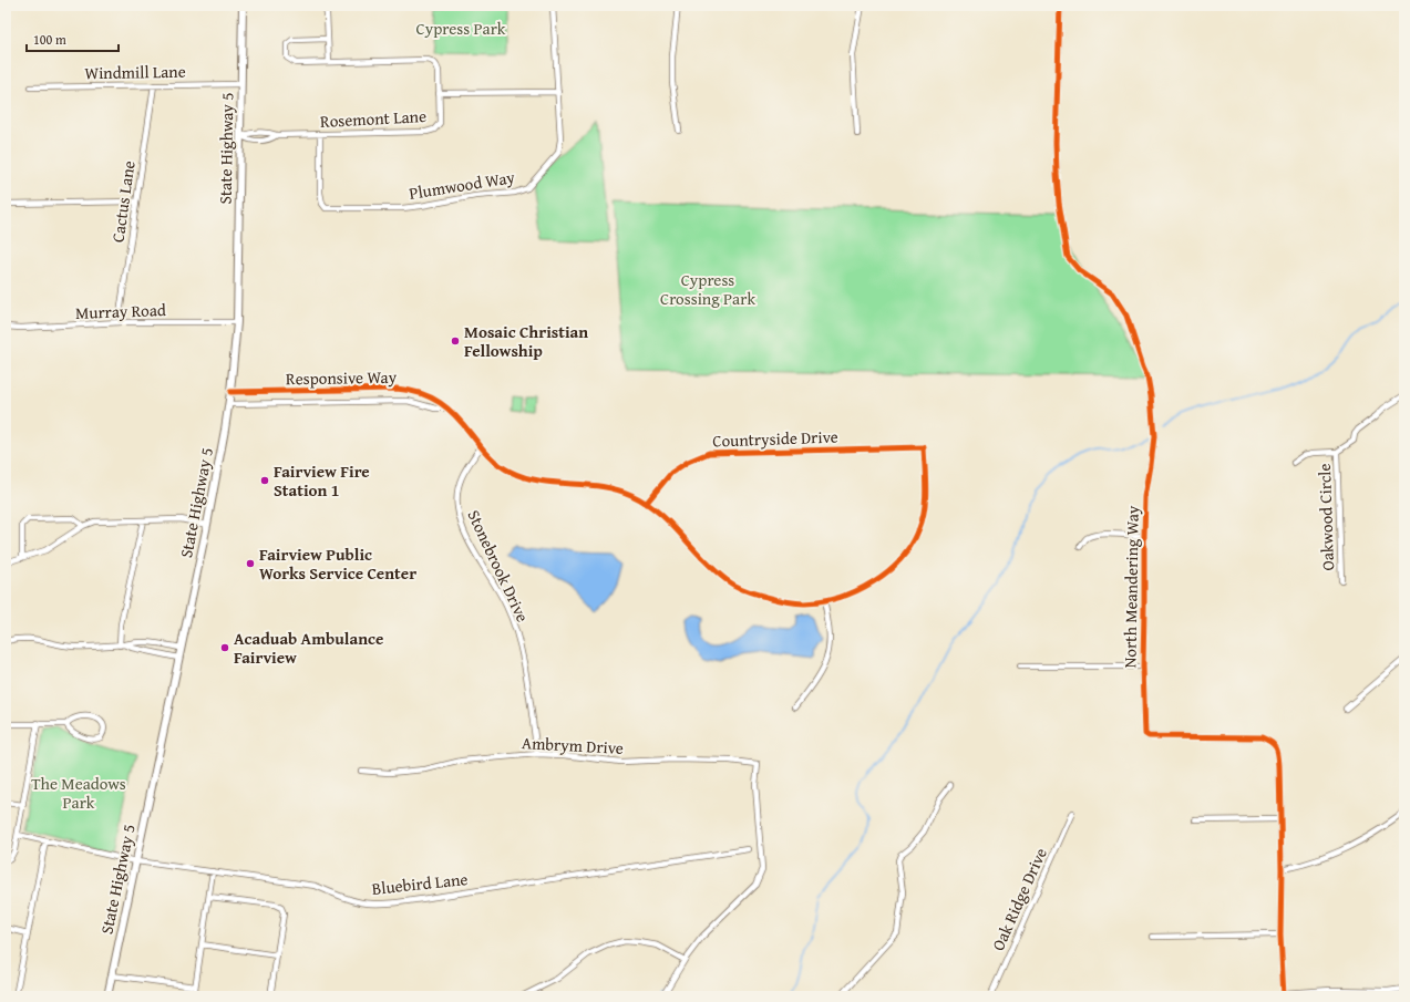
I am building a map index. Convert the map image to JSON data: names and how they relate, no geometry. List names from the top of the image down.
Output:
{
  "streets": {
    "main road": ["State Highway 5"],
    "street": [
      "Windmill Lane",
      "Rosemont Lane",
      "Plumwood Way",
      "Cactus Lane",
      "Murray Road",
      "Responsive Way",
      "Countryside Drive",
      "Oakwood Circle",
      "Stonebrook Drive",
      "North Meandering Way",
      "Ambrym Drive",
      "Bluebird Lane",
      "Oak Ridge Drive"
    ]
  },
  "crossings": [
    ["Windmill Lane", "State Highway 5"],
    ["Windmill Lane", "Cactus Lane"],
    ["Rosemont Lane", "State Highway 5"],
    ["Rosemont Lane", "Plumwood Way"],
    ["State Highway 5", "Murray Road"],
    ["State Highway 5", "Responsive Way"],
    ["State Highway 5", "Bluebird Lane"],
    ["Cactus Lane", "Murray Road"],
    ["Stonebrook Drive", "Ambrym Drive"]
  ],
  "parks": ["Cypress Park", "Cypress Crossing Park", "The Meadows Park"],
  "places": [
    "Mosaic Christian Fellowship",
    "Fairview Fire Station 1",
    "Fairview Public Works Service Center",
    "Acaduab Ambulance Fairview"
  ],
  "scale_bar": "100 m"
}
